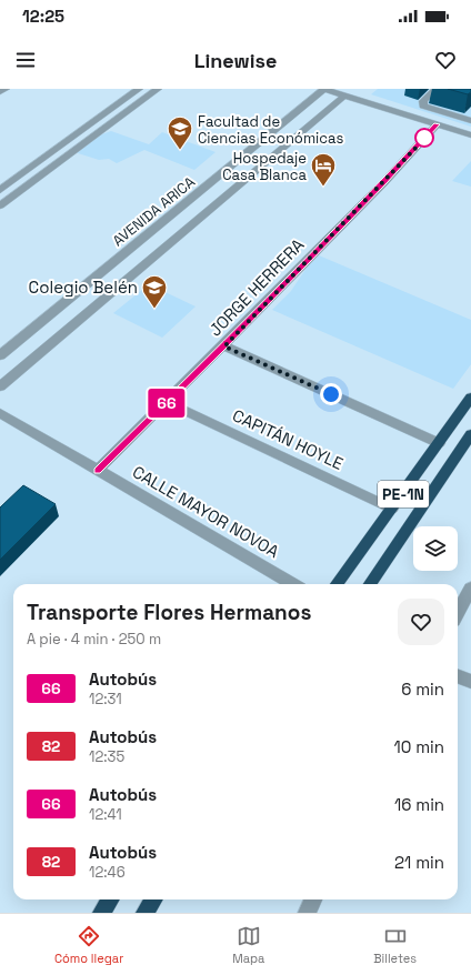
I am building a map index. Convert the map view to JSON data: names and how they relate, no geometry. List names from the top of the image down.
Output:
{
  "streets": {
    "highway": ["PE-1N"],
    "street": [
      "AVENIDA ARICA",
      "JORGE HERRERA",
      "CAPITÁN HOYLE",
      "CALLE MAYOR NOVOA"
    ]
  },
  "crossings": [
    ["JORGE HERRERA", "CAPITÁN HOYLE"],
    ["JORGE HERRERA", "CALLE MAYOR NOVOA"],
    ["CAPITÁN HOYLE", "PE-1N"]
  ],
  "places": {
    "school or university": ["Facultad de Ciencias Económicas", "Colegio Belén"],
    "hotel": ["Hospedaje Casa Blanca"]
  },
  "lines": ["bus line 66"],
  "page": {
    "status": "12:25",
    "header": "Linewise",
    "on_map": "66",
    "heading": ["Transporte Flores Hermanos", "A pie · 4 min · 250 m"],
    "list": [
      {
        "mark": "66",
        "name": "Autobús",
        "note": "12:31",
        "value": "6 min"
      },
      {
        "mark": "82",
        "name": "Autobús",
        "note": "12:35",
        "value": "10 min"
      },
      {
        "mark": "66",
        "name": "Autobús",
        "note": "12:41",
        "value": "16 min"
      },
      {
        "mark": "82",
        "name": "Autobús",
        "note": "12:46",
        "value": "21 min"
      }
    ],
    "tabs": ["Cómo llegar", "Mapa", "Billetes"]
  }
}
